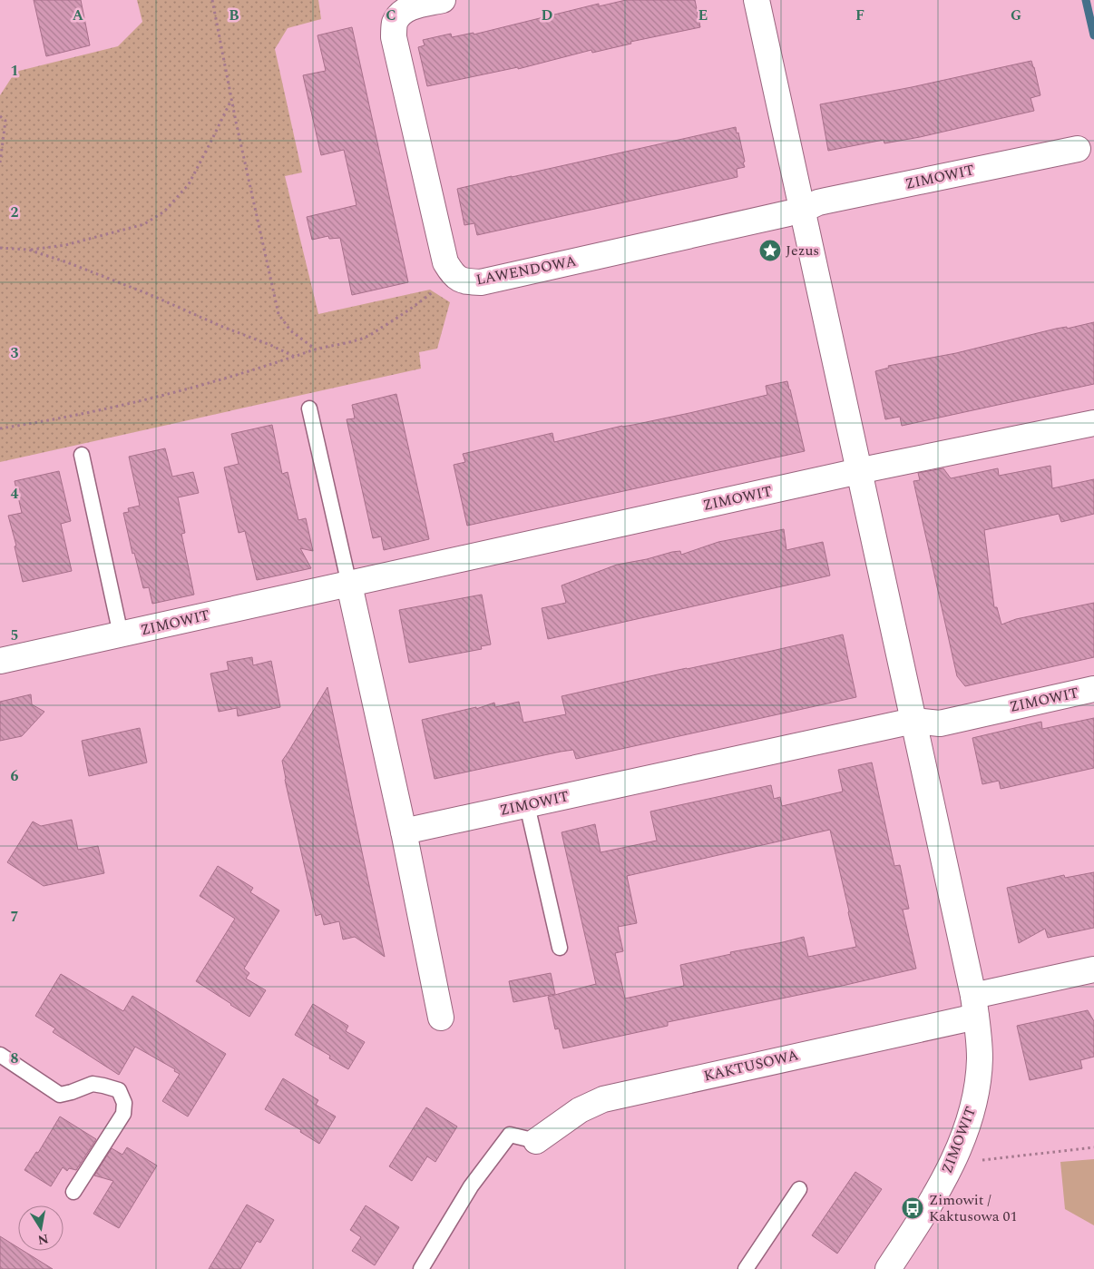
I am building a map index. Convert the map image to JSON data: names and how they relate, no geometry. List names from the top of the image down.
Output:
{
  "streets": {
    "street": ["ZIMOWIT", "LAWENDOWA", "KAKTUSOWA"]
  },
  "crossings": [
    ["ZIMOWIT", "LAWENDOWA"],
    ["ZIMOWIT", "KAKTUSOWA"]
  ],
  "places": {
    "place": ["Jezus"],
    "bus stop": ["Zimowit / Kaktusowa 01"]
  },
  "north": "bottom",
  "grid": {
    "columns": [
      "A",
      "B",
      "C",
      "D",
      "E",
      "F",
      "G"
    ],
    "rows": [
      "1",
      "2",
      "3",
      "4",
      "5",
      "6",
      "7",
      "8"
    ]
  }
}
